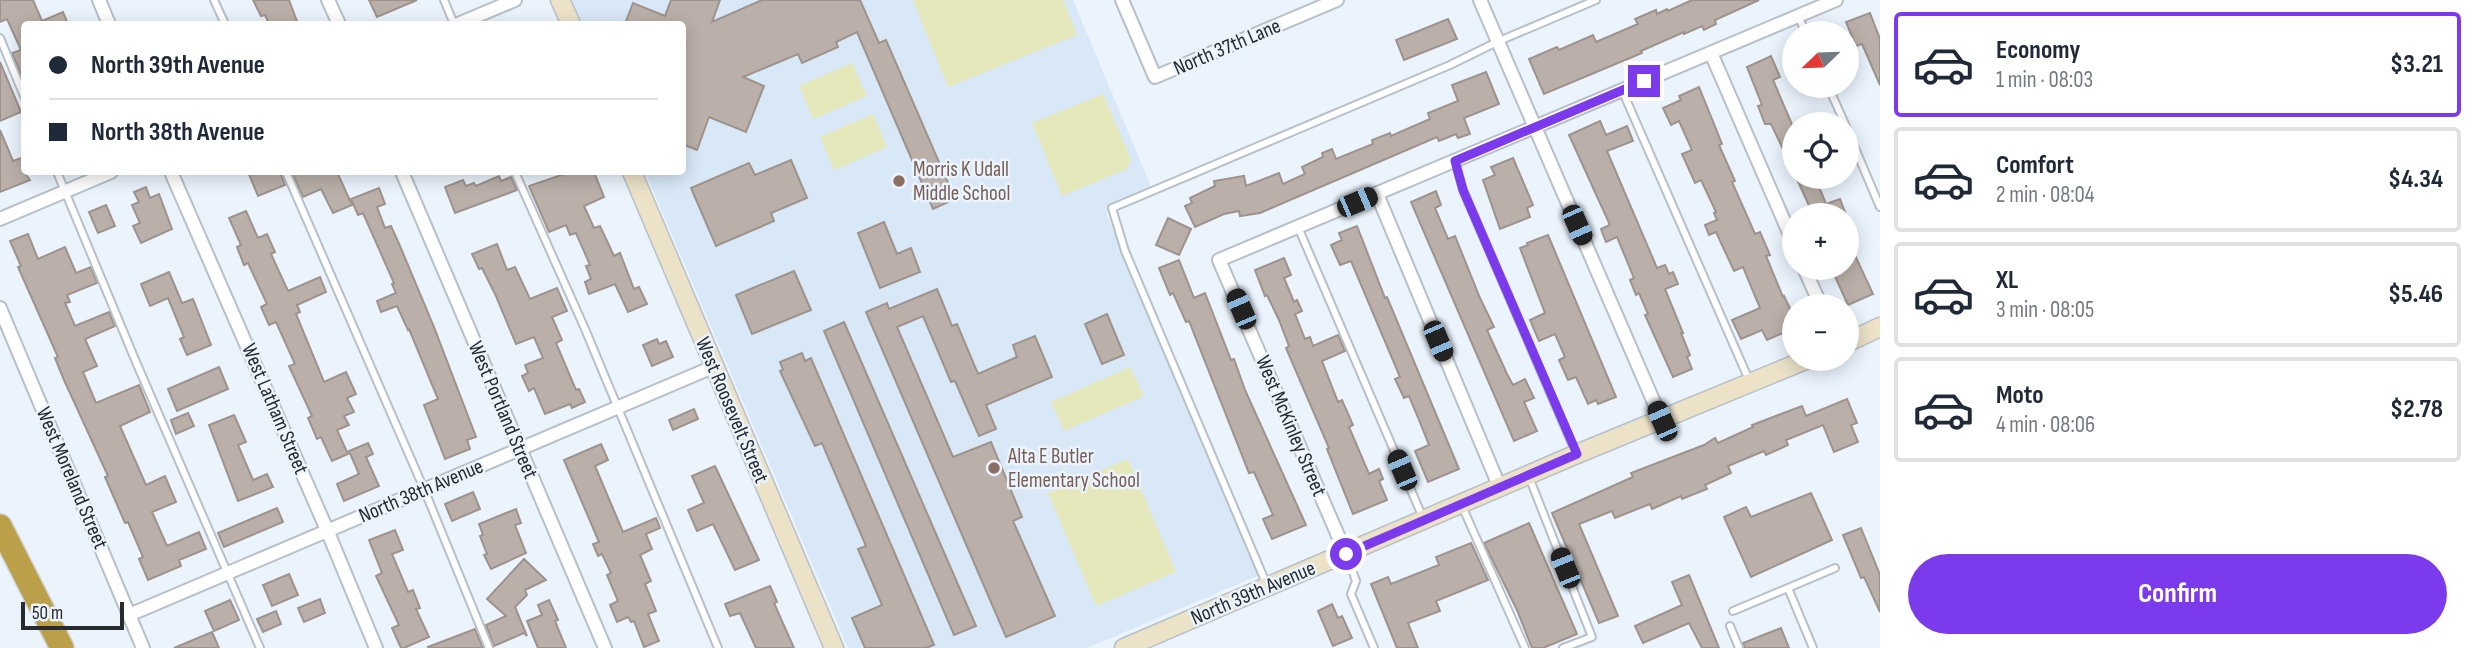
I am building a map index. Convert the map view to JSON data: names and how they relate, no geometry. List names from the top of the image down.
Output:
{
  "streets": {
    "street": [
      "North 37th Lane",
      "West Latham Street",
      "West Portland Street",
      "West Roosevelt Street",
      "West McKinley Street",
      "West Moreland Street",
      "North 38th Avenue",
      "North 39th Avenue"
    ]
  },
  "crossings": [
    ["West Latham Street", "North 38th Avenue"],
    ["West Portland Street", "North 38th Avenue"],
    ["West Roosevelt Street", "North 38th Avenue"],
    ["West McKinley Street", "North 39th Avenue"],
    ["West Moreland Street", "North 38th Avenue"]
  ],
  "places": ["Morris K Udall Middle School", "Alta E Butler Elementary School"],
  "scale_bar": "50 m",
  "north": "bottom left",
  "page": {
    "list": [
      {
        "name": "Economy",
        "note": "1 min · 08:03",
        "value": "$3.21"
      },
      {
        "name": "Comfort",
        "note": "2 min · 08:04",
        "value": "$4.34"
      },
      {
        "name": "XL",
        "note": "3 min · 08:05",
        "value": "$5.46"
      },
      {
        "name": "Moto",
        "note": "4 min · 08:06",
        "value": "$2.78"
      }
    ],
    "map_buttons": ["+", "−"],
    "banner": ["North 39th Avenue", "North 38th Avenue"],
    "buttons": "Confirm",
    "scale": "50 m"
  }
}
